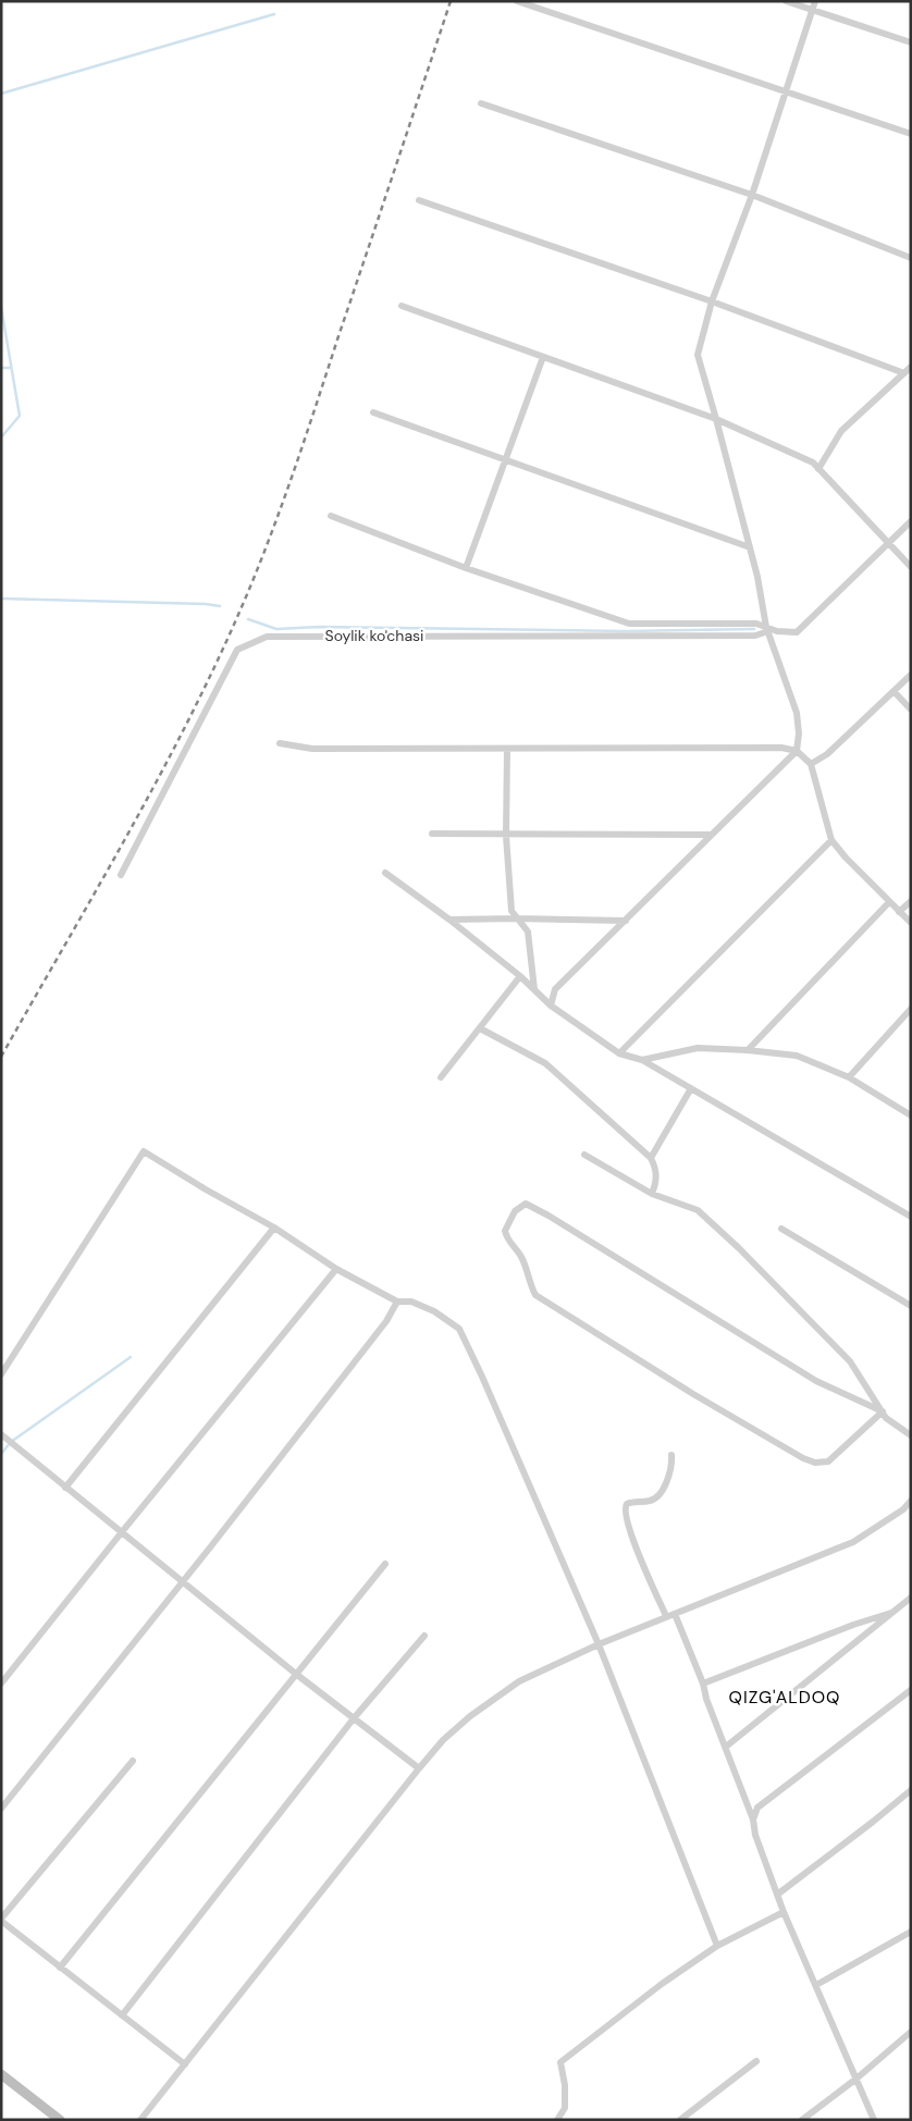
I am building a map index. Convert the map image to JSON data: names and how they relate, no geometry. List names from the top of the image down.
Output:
{
  "streets": {
    "street": ["Soylik ko'chasi"]
  },
  "districts": ["QIZG'ALDOQ"]
}
